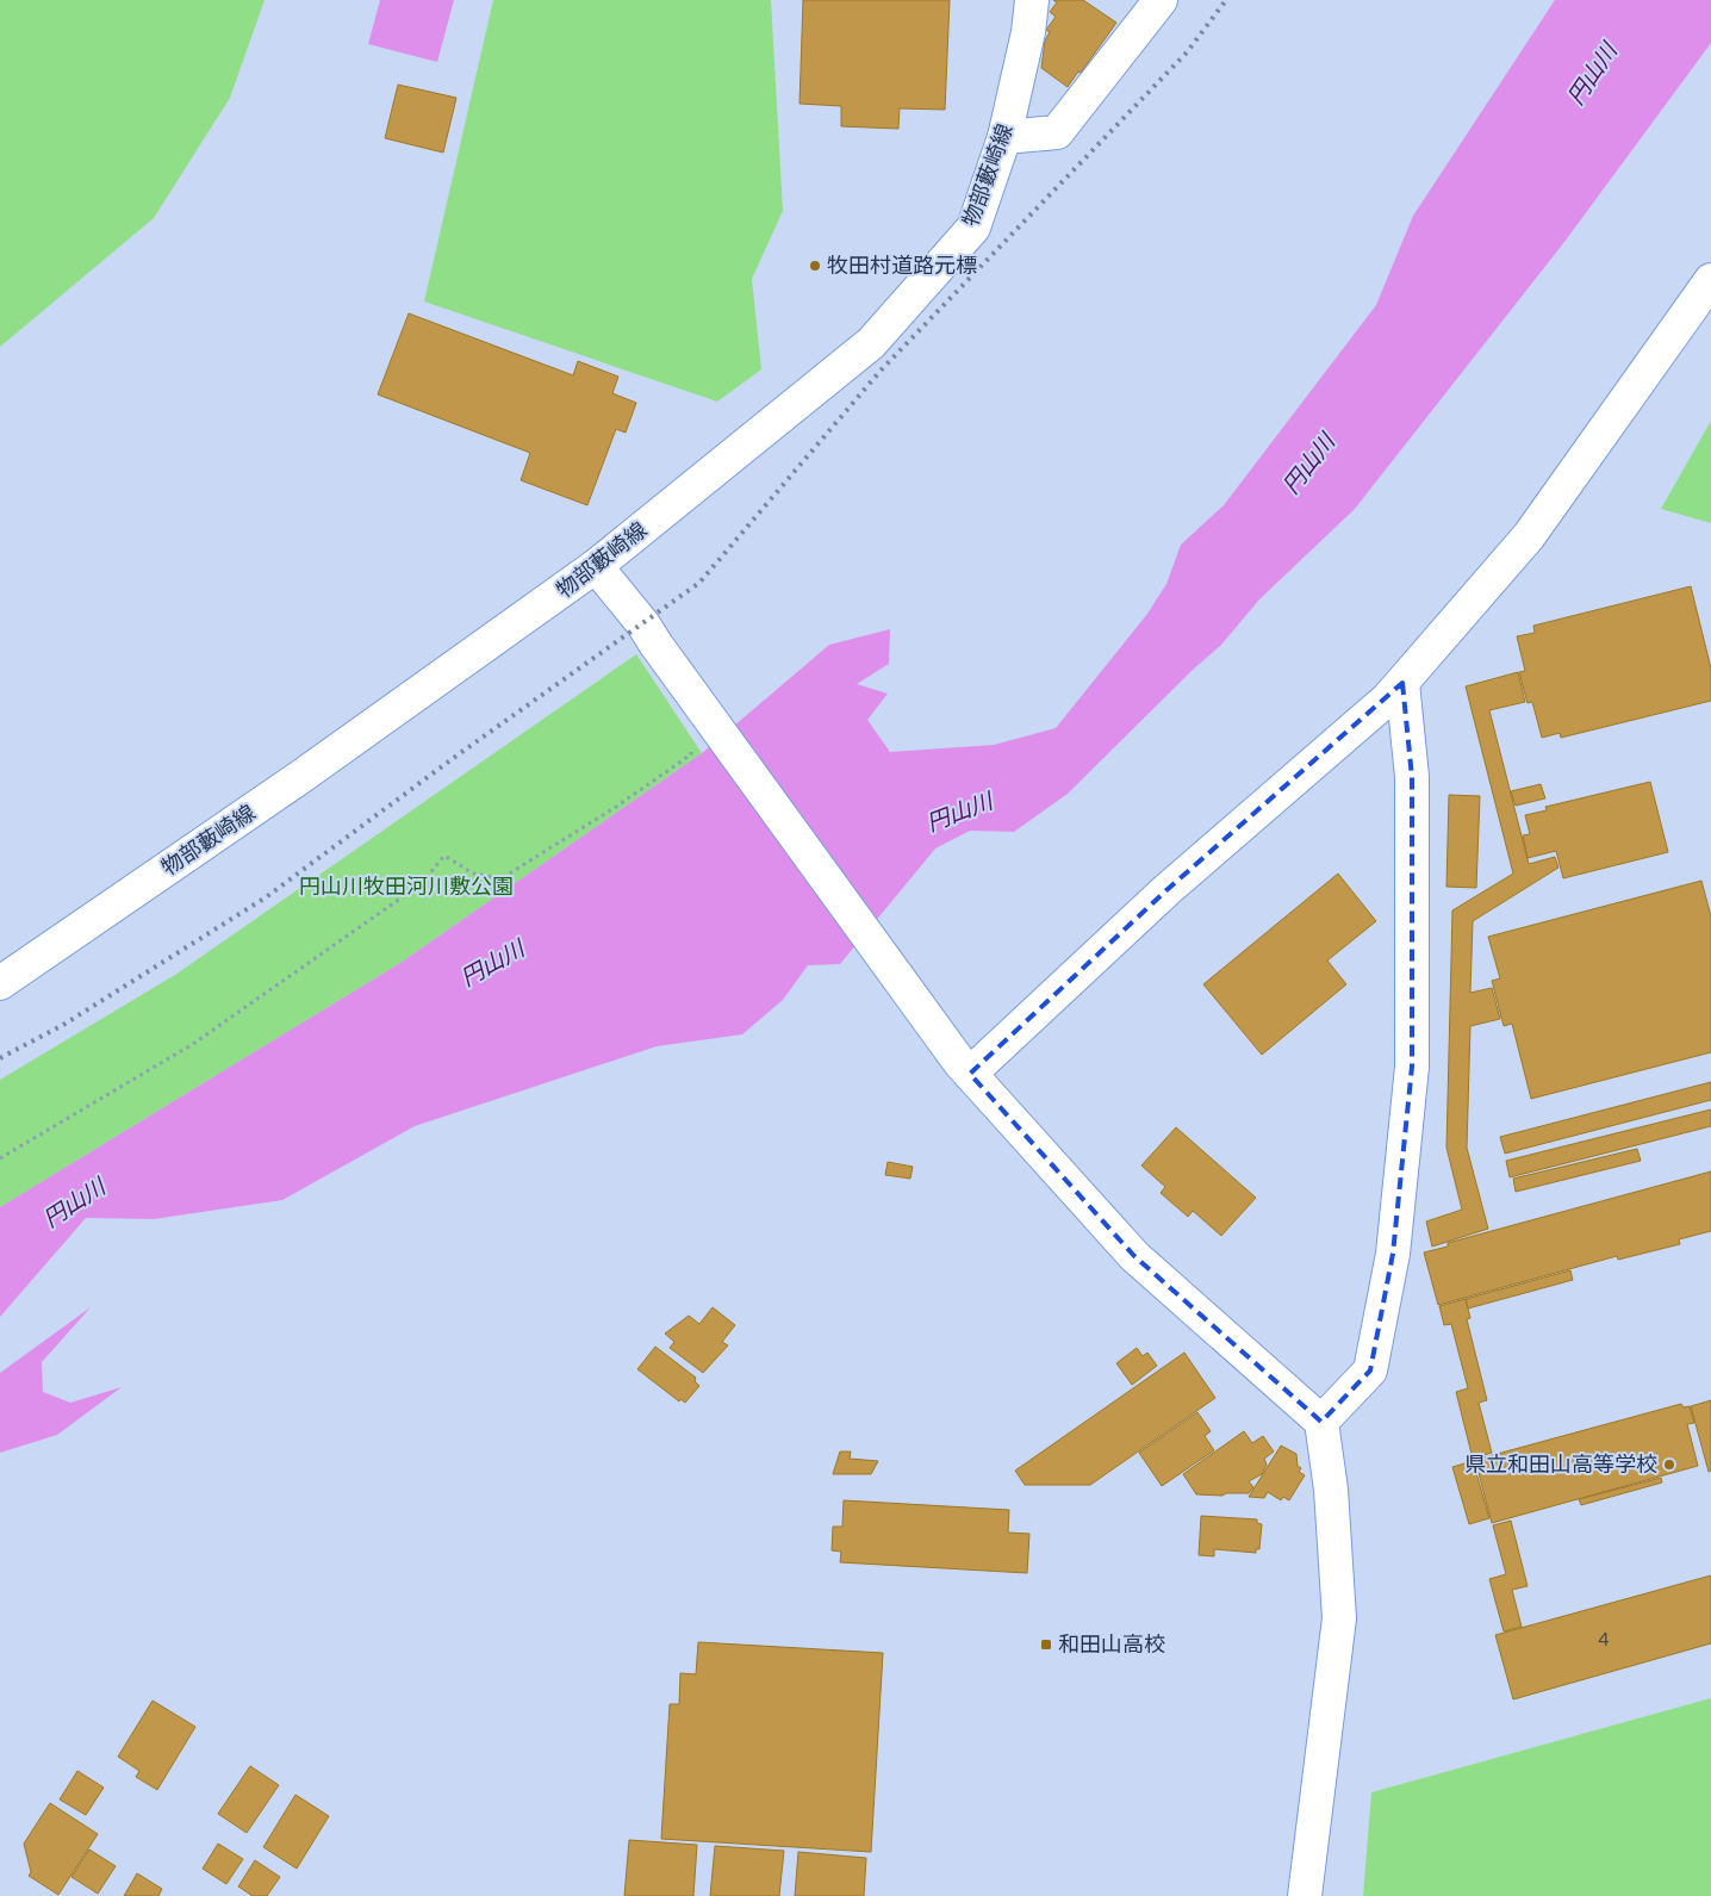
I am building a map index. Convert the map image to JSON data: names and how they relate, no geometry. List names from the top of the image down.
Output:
{
  "streets": {
    "street": ["物部藪崎線"]
  },
  "water": ["円山川"],
  "parks": ["円山川牧田河川敷公園"],
  "places": {
    "other": ["牧田村道路元標", "県立和田山高等学校"],
    "transit": ["和田山高校"]
  },
  "house_numbers": ["4"]
}
